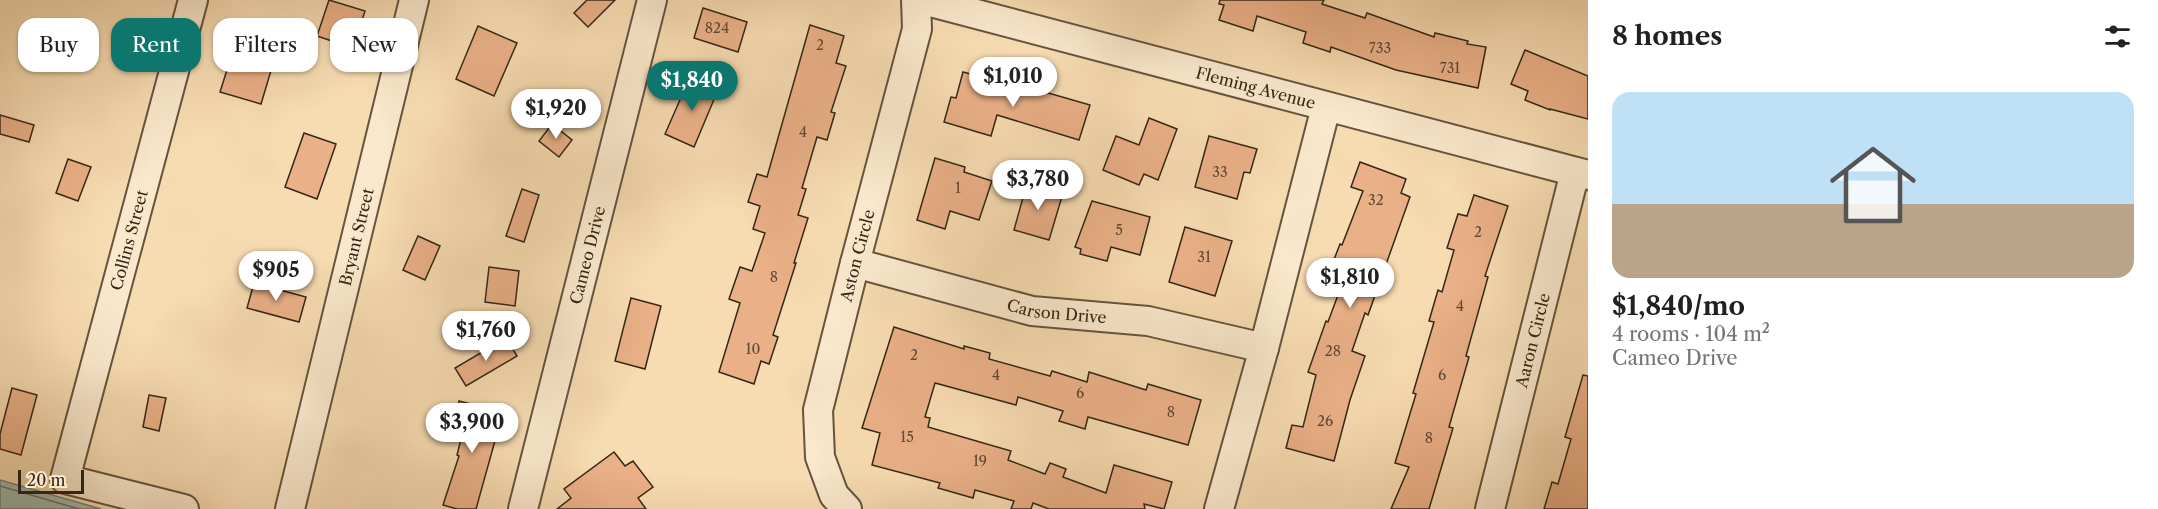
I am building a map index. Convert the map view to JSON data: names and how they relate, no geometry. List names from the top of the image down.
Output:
{
  "streets": {
    "street": [
      "Fleming Avenue",
      "Bryant Street",
      "Collins Street",
      "Cameo Drive",
      "Aston Circle",
      "Carson Drive",
      "Aaron Circle"
    ]
  },
  "crossings": [
    ["Fleming Avenue", "Aaron Circle"],
    ["Aston Circle", "Carson Drive"]
  ],
  "house_numbers": [
    "824",
    "2",
    "733",
    "731",
    "4",
    "33",
    "1",
    "32",
    "5",
    "2",
    "31",
    "8",
    "4",
    "10",
    "28",
    "2",
    "4",
    "6",
    "6",
    "8",
    "26",
    "15",
    "8",
    "19"
  ],
  "scale_bar": "20 m",
  "page": {
    "heading": "8 homes",
    "chip": [
      "Buy",
      "Rent",
      "Filters",
      "New"
    ],
    "price": [
      "$1,010",
      "$1,840",
      "$1,920",
      "$3,780",
      "$905",
      "$1,810",
      "$1,760",
      "$3,900"
    ],
    "list": [
      {
        "name": "$1,840/mo",
        "note": "4 rooms · 104 m² · Cameo Drive"
      }
    ],
    "scale": "20 m"
  }
}
